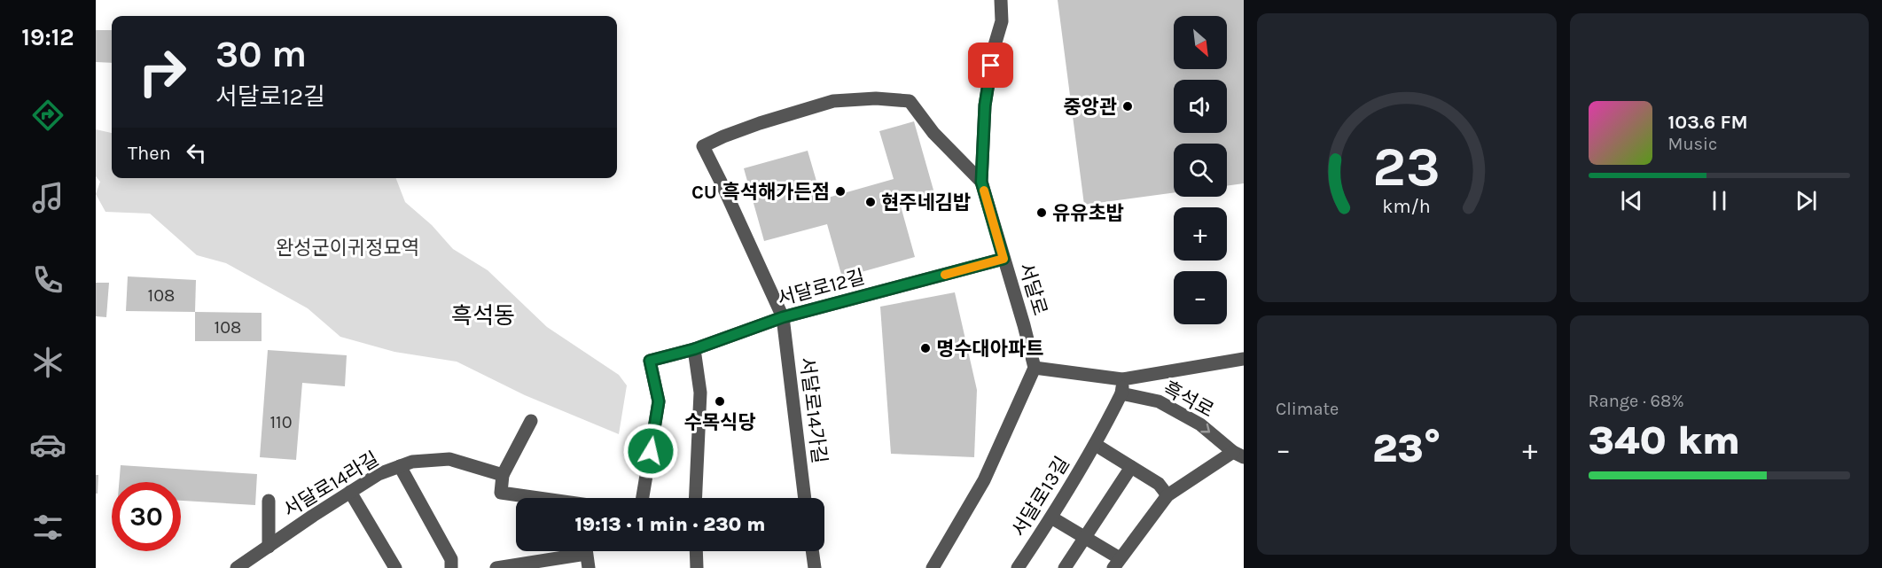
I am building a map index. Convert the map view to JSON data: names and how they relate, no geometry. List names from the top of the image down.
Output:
{
  "streets": {
    "street": [
      "서달로12길",
      "서달로",
      "흑석로",
      "서달로14가길",
      "서달로14라길",
      "서달로13길"
    ]
  },
  "crossings": [
    ["서달로12길", "서달로"],
    ["서달로12길", "서달로14가길"],
    ["서달로", "흑석로"],
    ["서달로", "서달로14가길"],
    ["흑석로", "서달로13길"]
  ],
  "one_way": ["흑석로"],
  "districts": ["흑석동"],
  "parks": ["완성군이귀정묘역"],
  "places": [
    "중앙관",
    "CU 흑석해가든점",
    "현주네김밥",
    "유유초밥",
    "명수대아파트",
    "수목식당"
  ],
  "house_numbers": ["108", "108", "110"],
  "north": "bottom right",
  "page": {
    "tabs": "19:12",
    "map_buttons": ["+", "−"],
    "turn": ["30 m", "서달로12길"],
    "song": ["103.6 FM", "Music"],
    "then": "Then",
    "tile": [
      "Climate",
      ["Range · 68%", "340 km"]
    ],
    "heat": ["−", "23°", "+"],
    "limit": "30",
    "trip": "19:13 · 1 min · 230 m",
    "gauge": ["23", "km/h"]
  }
}
